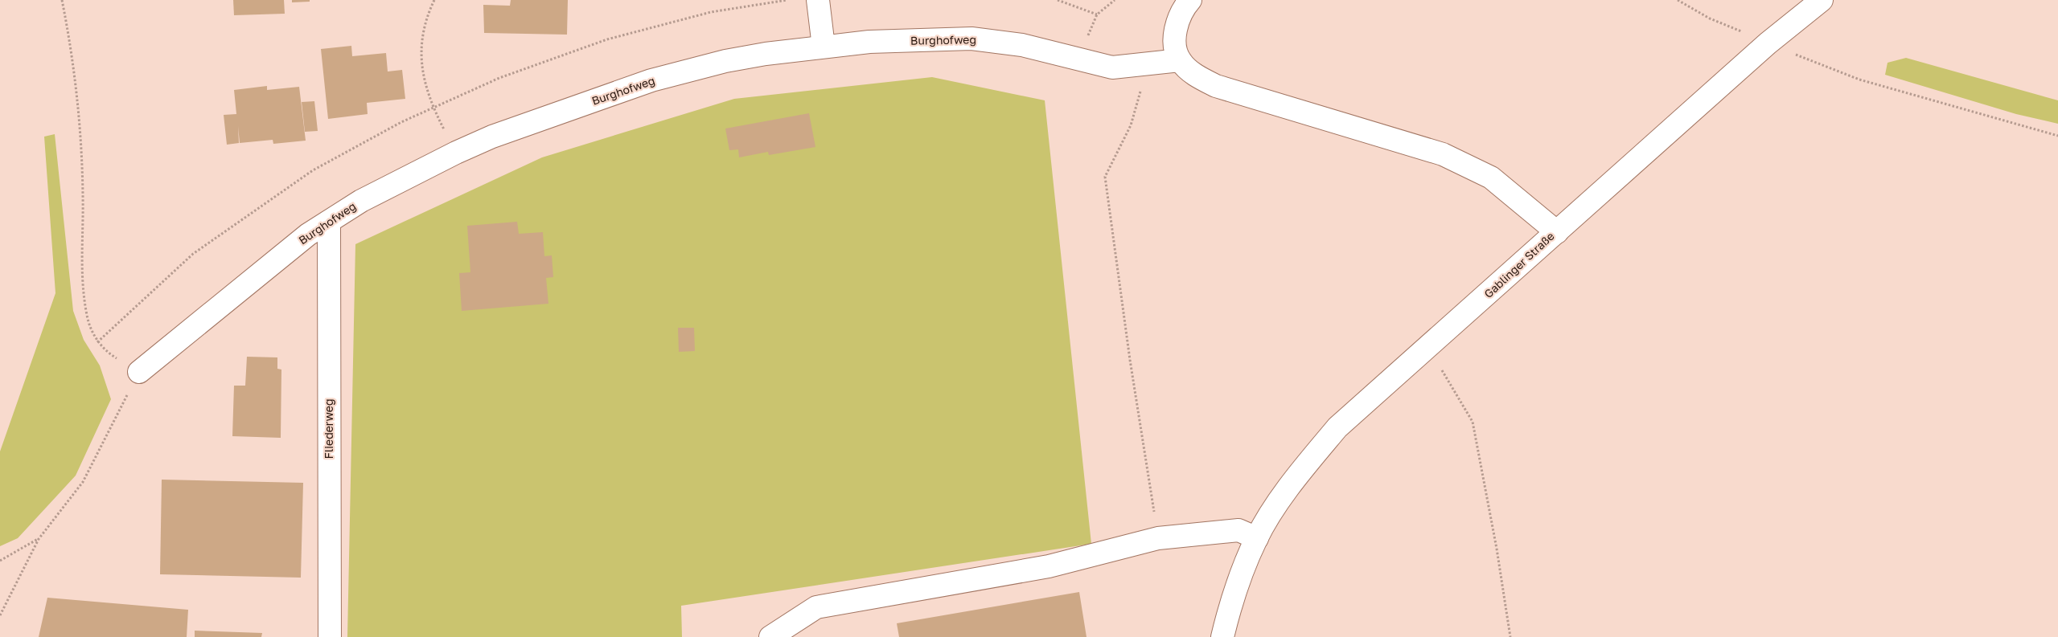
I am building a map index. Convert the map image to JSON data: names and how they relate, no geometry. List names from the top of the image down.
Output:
{
  "streets": {
    "street": ["Burghofweg", "Gablinger Straße", "Fliederweg"]
  },
  "crossings": [
    ["Burghofweg", "Gablinger Straße"],
    ["Burghofweg", "Fliederweg"]
  ]
}
